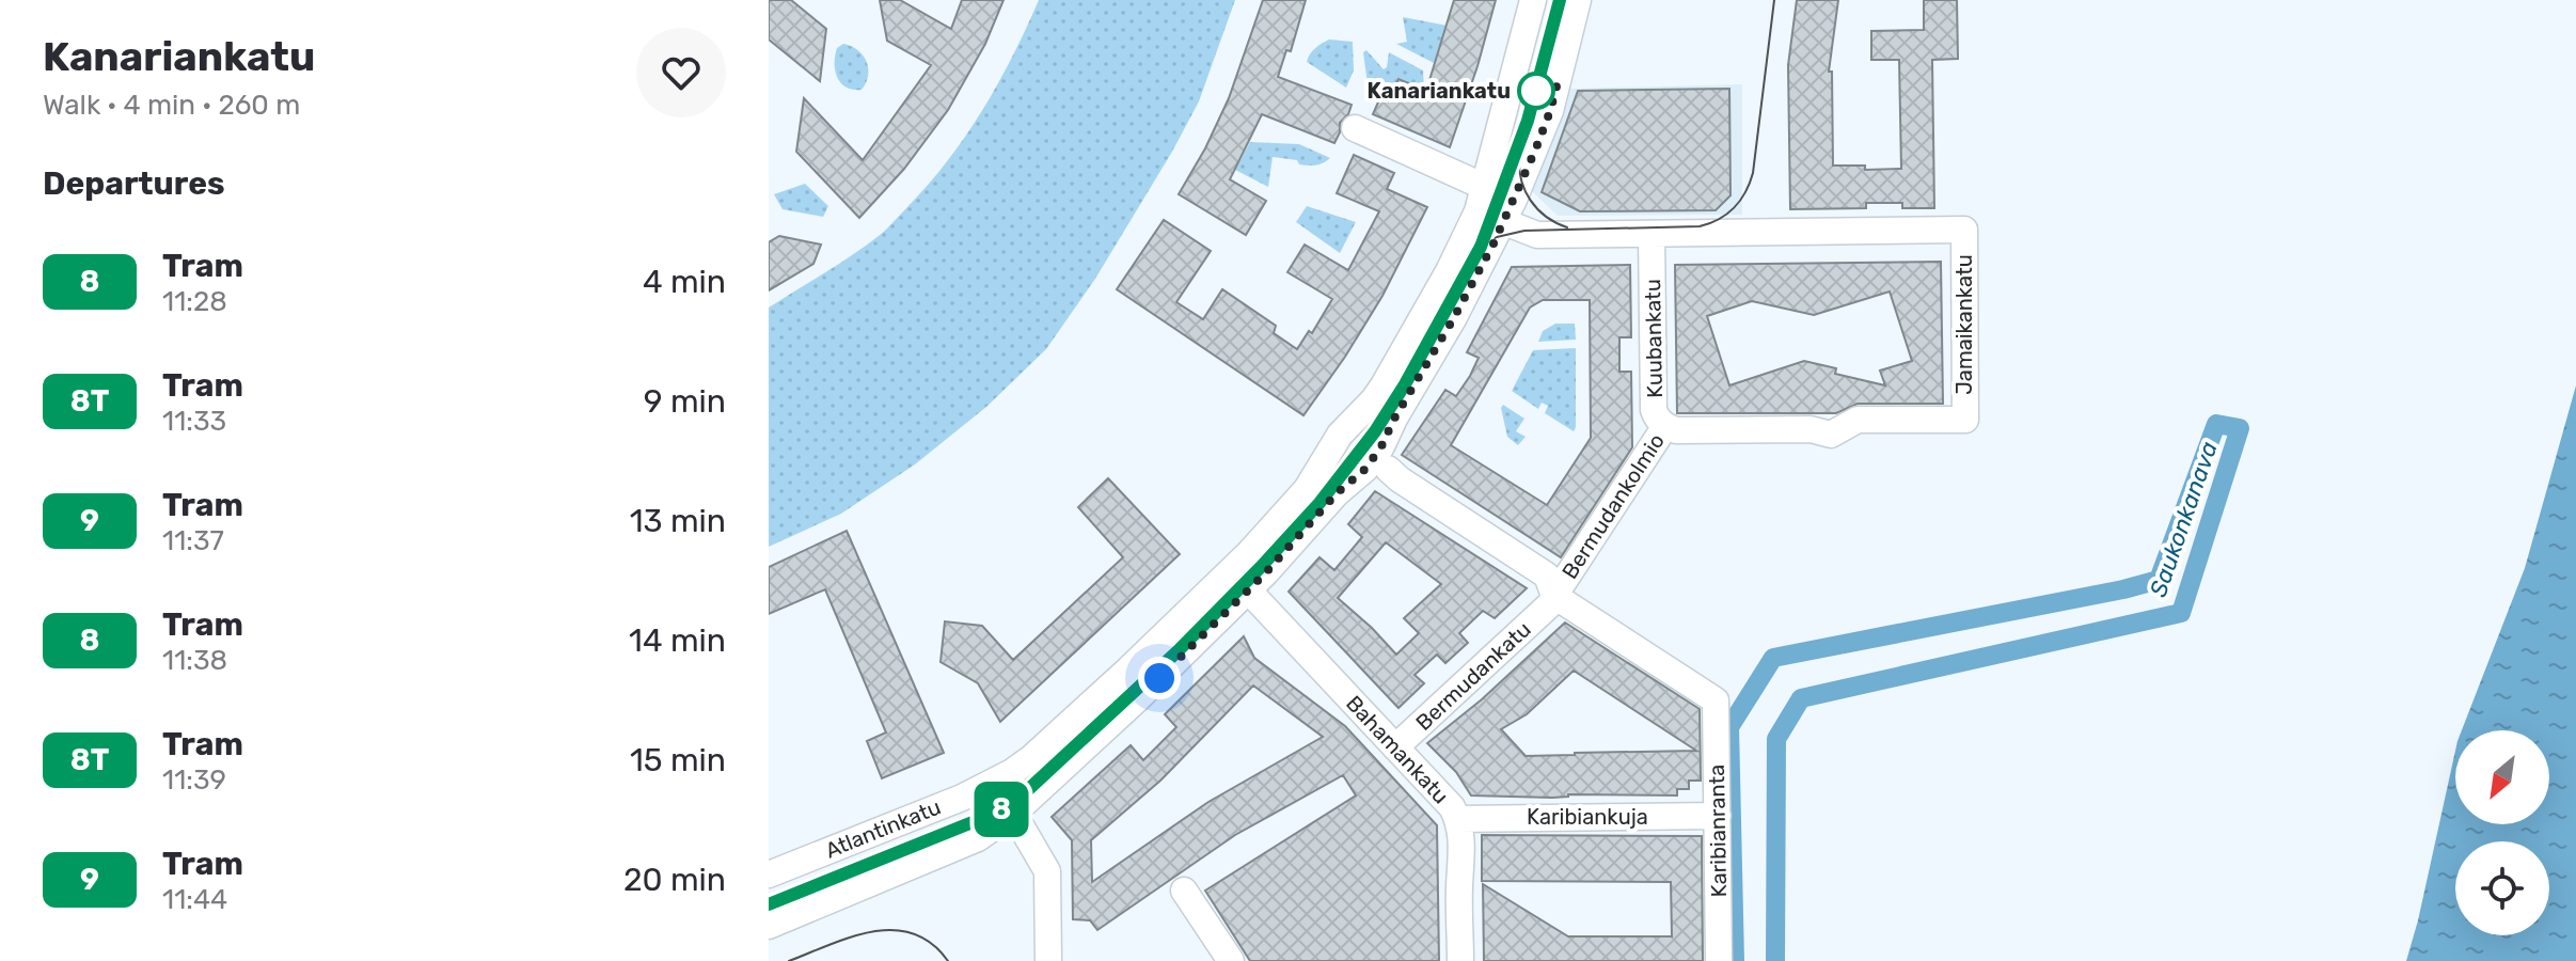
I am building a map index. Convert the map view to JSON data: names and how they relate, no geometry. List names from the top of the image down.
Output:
{
  "streets": {
    "street": [
      "Jamaikankatu",
      "Kuubankatu",
      "Bermudankolmio",
      "Bermudankatu",
      "Bahamankatu",
      "Karibiankuja",
      "Atlantinkatu",
      "Karibianranta"
    ]
  },
  "crossings": [
    ["Jamaikankatu", "Kuubankatu"],
    ["Kuubankatu", "Bermudankolmio"],
    ["Bermudankolmio", "Bermudankatu"],
    ["Bermudankolmio", "Karibianranta"],
    ["Bermudankatu", "Bahamankatu"],
    ["Bahamankatu", "Karibiankuja"],
    ["Bahamankatu", "Atlantinkatu"],
    ["Karibiankuja", "Karibianranta"]
  ],
  "water": ["Saukonkanava"],
  "places": ["Kanariankatu"],
  "lines": ["tram line 8"],
  "north": "bottom left",
  "page": {
    "heading": [
      ["Kanariankatu", "Walk · 4 min · 260 m"],
      "Departures"
    ],
    "on_map": "8",
    "list": [
      {
        "mark": "8",
        "name": "Tram",
        "note": "11:28",
        "value": "4 min"
      },
      {
        "mark": "8T",
        "name": "Tram",
        "note": "11:33",
        "value": "9 min"
      },
      {
        "mark": "9",
        "name": "Tram",
        "note": "11:37",
        "value": "13 min"
      },
      {
        "mark": "8",
        "name": "Tram",
        "note": "11:38",
        "value": "14 min"
      },
      {
        "mark": "8T",
        "name": "Tram",
        "note": "11:39",
        "value": "15 min"
      },
      {
        "mark": "9",
        "name": "Tram",
        "note": "11:44",
        "value": "20 min"
      }
    ]
  }
}
